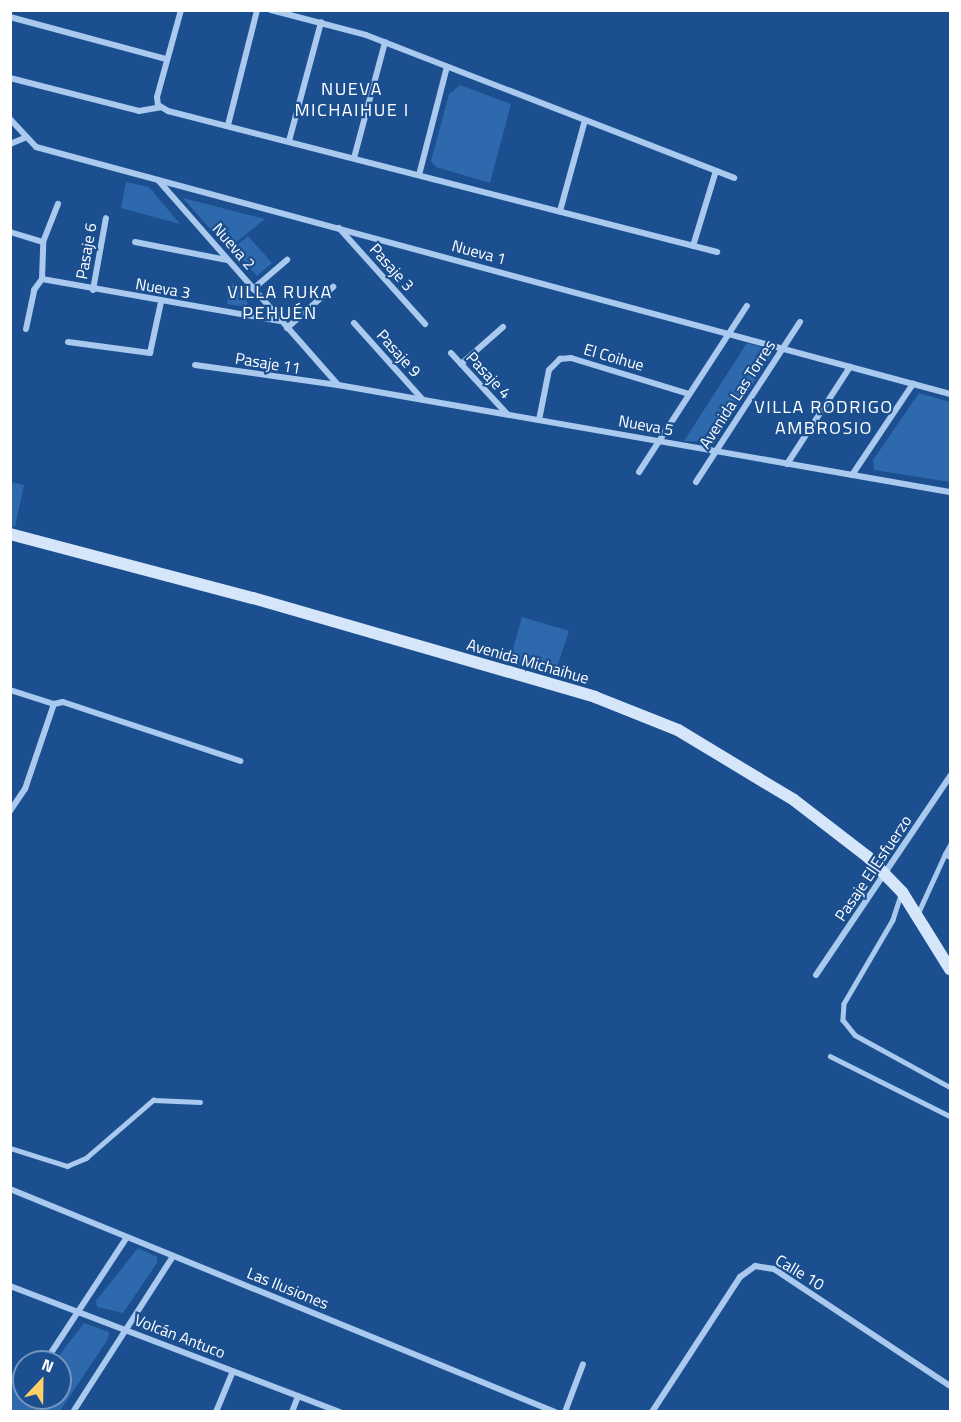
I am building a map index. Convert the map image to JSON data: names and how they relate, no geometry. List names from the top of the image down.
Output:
{
  "streets": {
    "street": [
      "Nueva 2",
      "Pasaje 6",
      "Nueva 1",
      "Pasaje 3",
      "Nueva 3",
      "Pasaje 9",
      "El Coihue",
      "Pasaje 11",
      "Pasaje 4",
      "Avenida Las Torres",
      "Nueva 5",
      "Avenida Michaihue",
      "Pasaje El Esfuerzo",
      "Calle 10",
      "Las Ilusiones",
      "Volcán Antuco"
    ]
  },
  "crossings": [
    ["Nueva 2", "Nueva 1"],
    ["Nueva 2", "Nueva 3"],
    ["Nueva 2", "Pasaje 11"],
    ["Nueva 2", "Nueva 5"],
    ["Pasaje 6", "Nueva 3"],
    ["Nueva 1", "Pasaje 3"],
    ["Nueva 1", "Avenida Las Torres"],
    ["Pasaje 9", "Nueva 5"],
    ["El Coihue", "Nueva 5"],
    ["Pasaje 11", "Nueva 5"],
    ["Pasaje 4", "Nueva 5"],
    ["Avenida Las Torres", "Nueva 5"],
    ["Avenida Michaihue", "Pasaje El Esfuerzo"]
  ],
  "districts": ["NUEVA MICHAIHUE I", "VILLA RUKA PEHUÉN", "VILLA RODRIGO AMBROSIO"],
  "north": "top"
}
